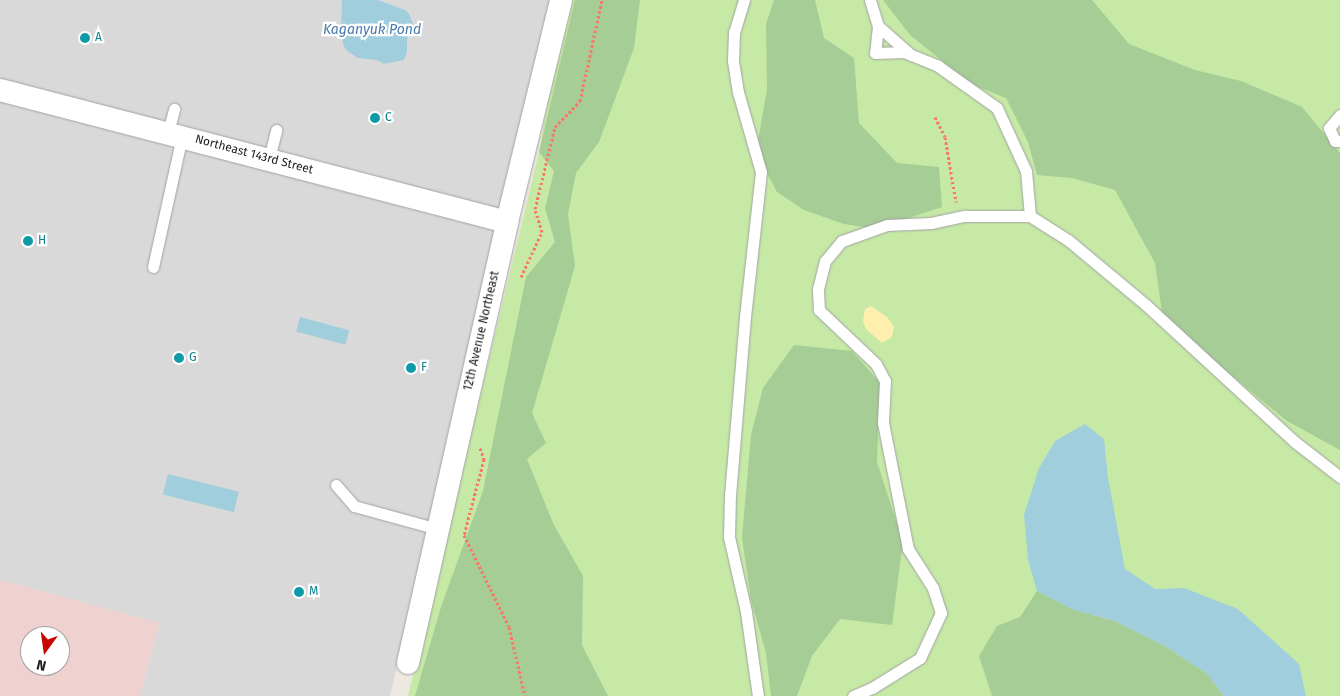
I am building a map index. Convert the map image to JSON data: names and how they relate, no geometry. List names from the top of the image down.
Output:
{
  "streets": {
    "street": ["Northeast 143rd Street", "12th Avenue Northeast"]
  },
  "crossings": [
    ["Northeast 143rd Street", "12th Avenue Northeast"]
  ],
  "water": ["Kaganyuk Pond"],
  "places": [
    "A",
    "C",
    "H",
    "G",
    "F",
    "M"
  ],
  "north": "bottom"
}
